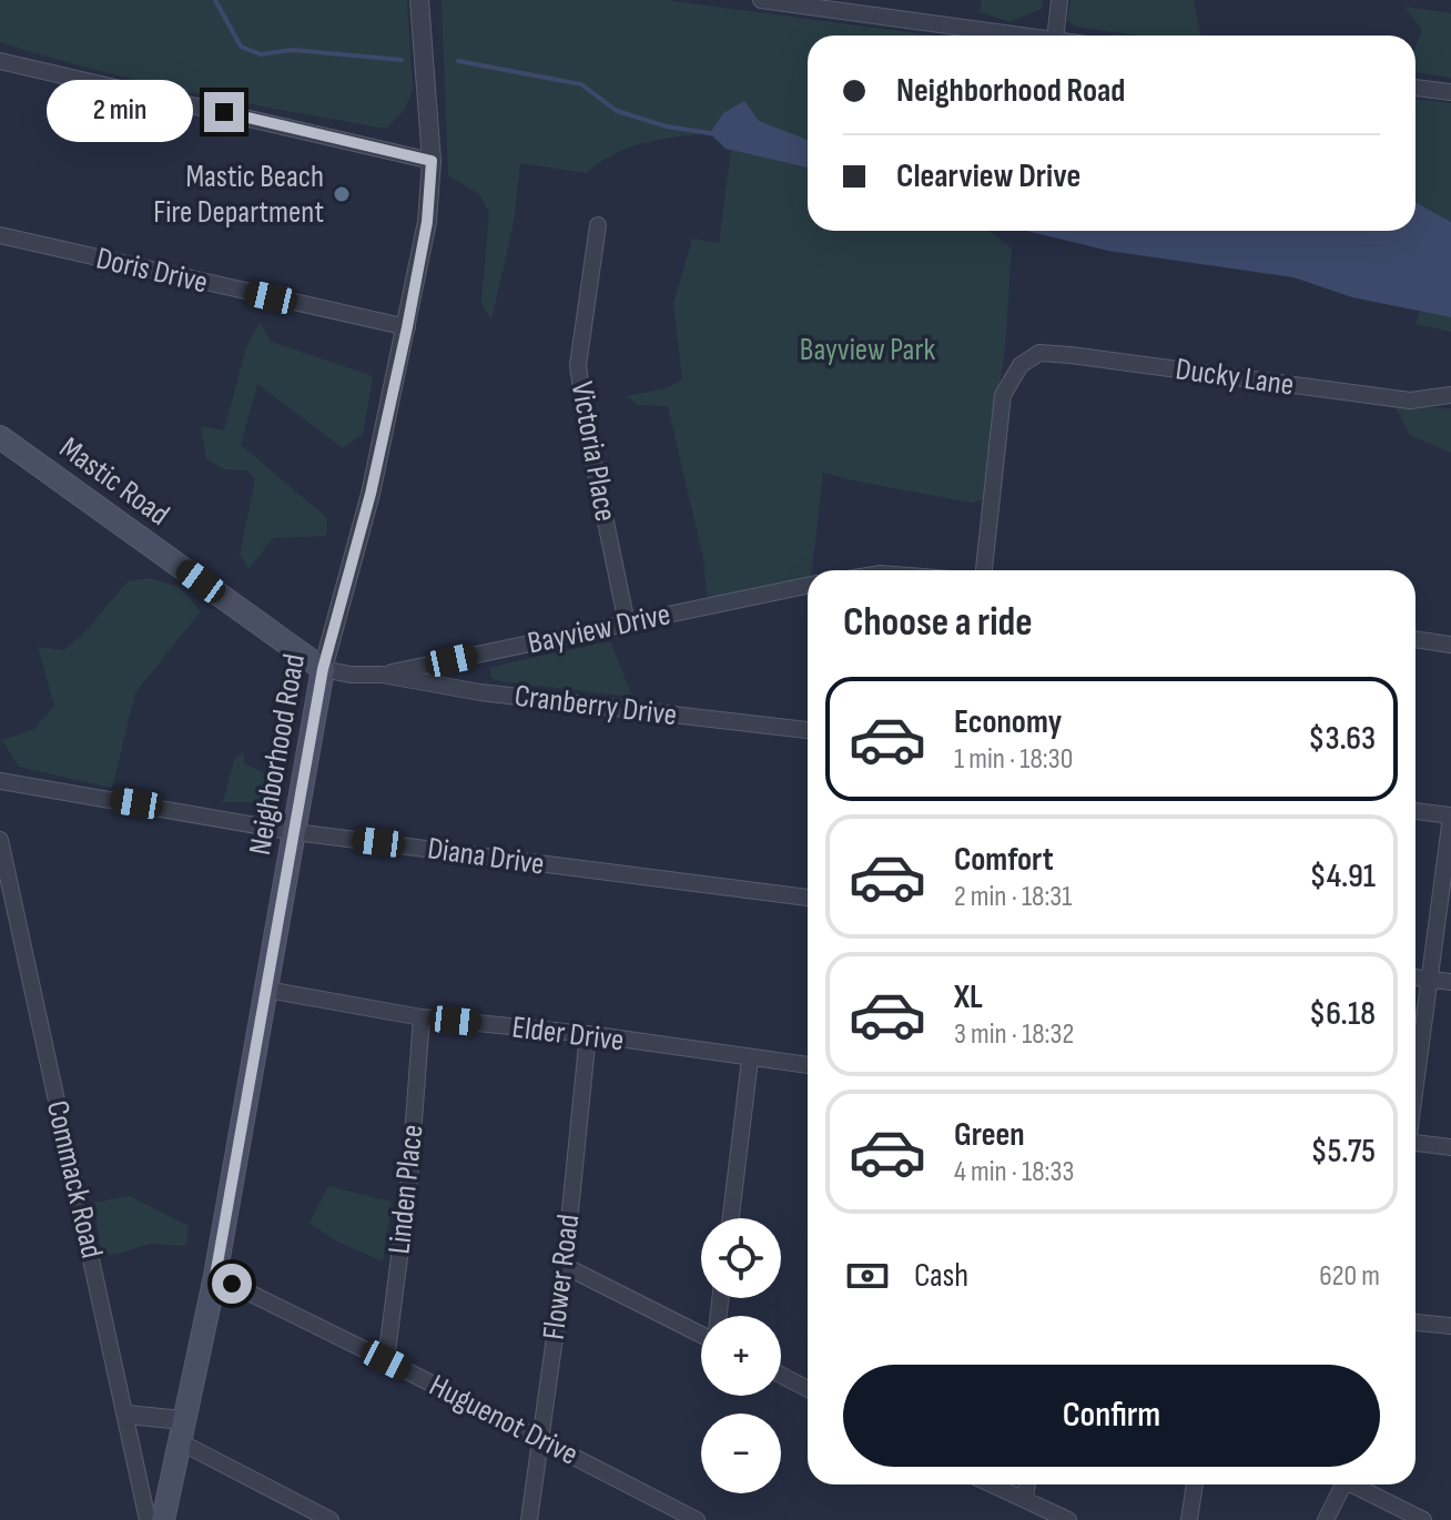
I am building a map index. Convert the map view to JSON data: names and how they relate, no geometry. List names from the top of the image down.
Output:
{
  "streets": {
    "main road": ["Mastic Road", "Neighborhood Road"],
    "street": [
      "Doris Drive",
      "Ducky Lane",
      "Victoria Place",
      "Bayview Drive",
      "Cranberry Drive",
      "Diana Drive",
      "Elder Drive",
      "Commack Road",
      "Linden Place",
      "Flower Road",
      "Huguenot Drive"
    ]
  },
  "crossings": [
    ["Doris Drive", "Neighborhood Road"],
    ["Victoria Place", "Bayview Drive"],
    ["Mastic Road", "Cranberry Drive"],
    ["Mastic Road", "Neighborhood Road"],
    ["Bayview Drive", "Cranberry Drive"],
    ["Cranberry Drive", "Neighborhood Road"],
    ["Neighborhood Road", "Diana Drive"],
    ["Neighborhood Road", "Elder Drive"],
    ["Neighborhood Road", "Huguenot Drive"],
    ["Elder Drive", "Linden Place"],
    ["Elder Drive", "Flower Road"],
    ["Linden Place", "Huguenot Drive"],
    ["Flower Road", "Huguenot Drive"]
  ],
  "parks": ["Bayview Park"],
  "places": ["Mastic Beach Fire Department"],
  "page": {
    "banner": ["Neighborhood Road", "Clearview Drive"],
    "bubble": "2 min",
    "heading": "Choose a ride",
    "list": [
      {
        "name": "Economy",
        "note": "1 min · 18:30",
        "value": "$3.63"
      },
      {
        "name": "Comfort",
        "note": "2 min · 18:31",
        "value": "$4.91"
      },
      {
        "name": "XL",
        "note": "3 min · 18:32",
        "value": "$6.18"
      },
      {
        "name": "Green",
        "note": "4 min · 18:33",
        "value": "$5.75"
      }
    ],
    "map_buttons": ["+", "−"],
    "pay": ["Cash", "620 m"],
    "buttons": "Confirm"
  }
}
